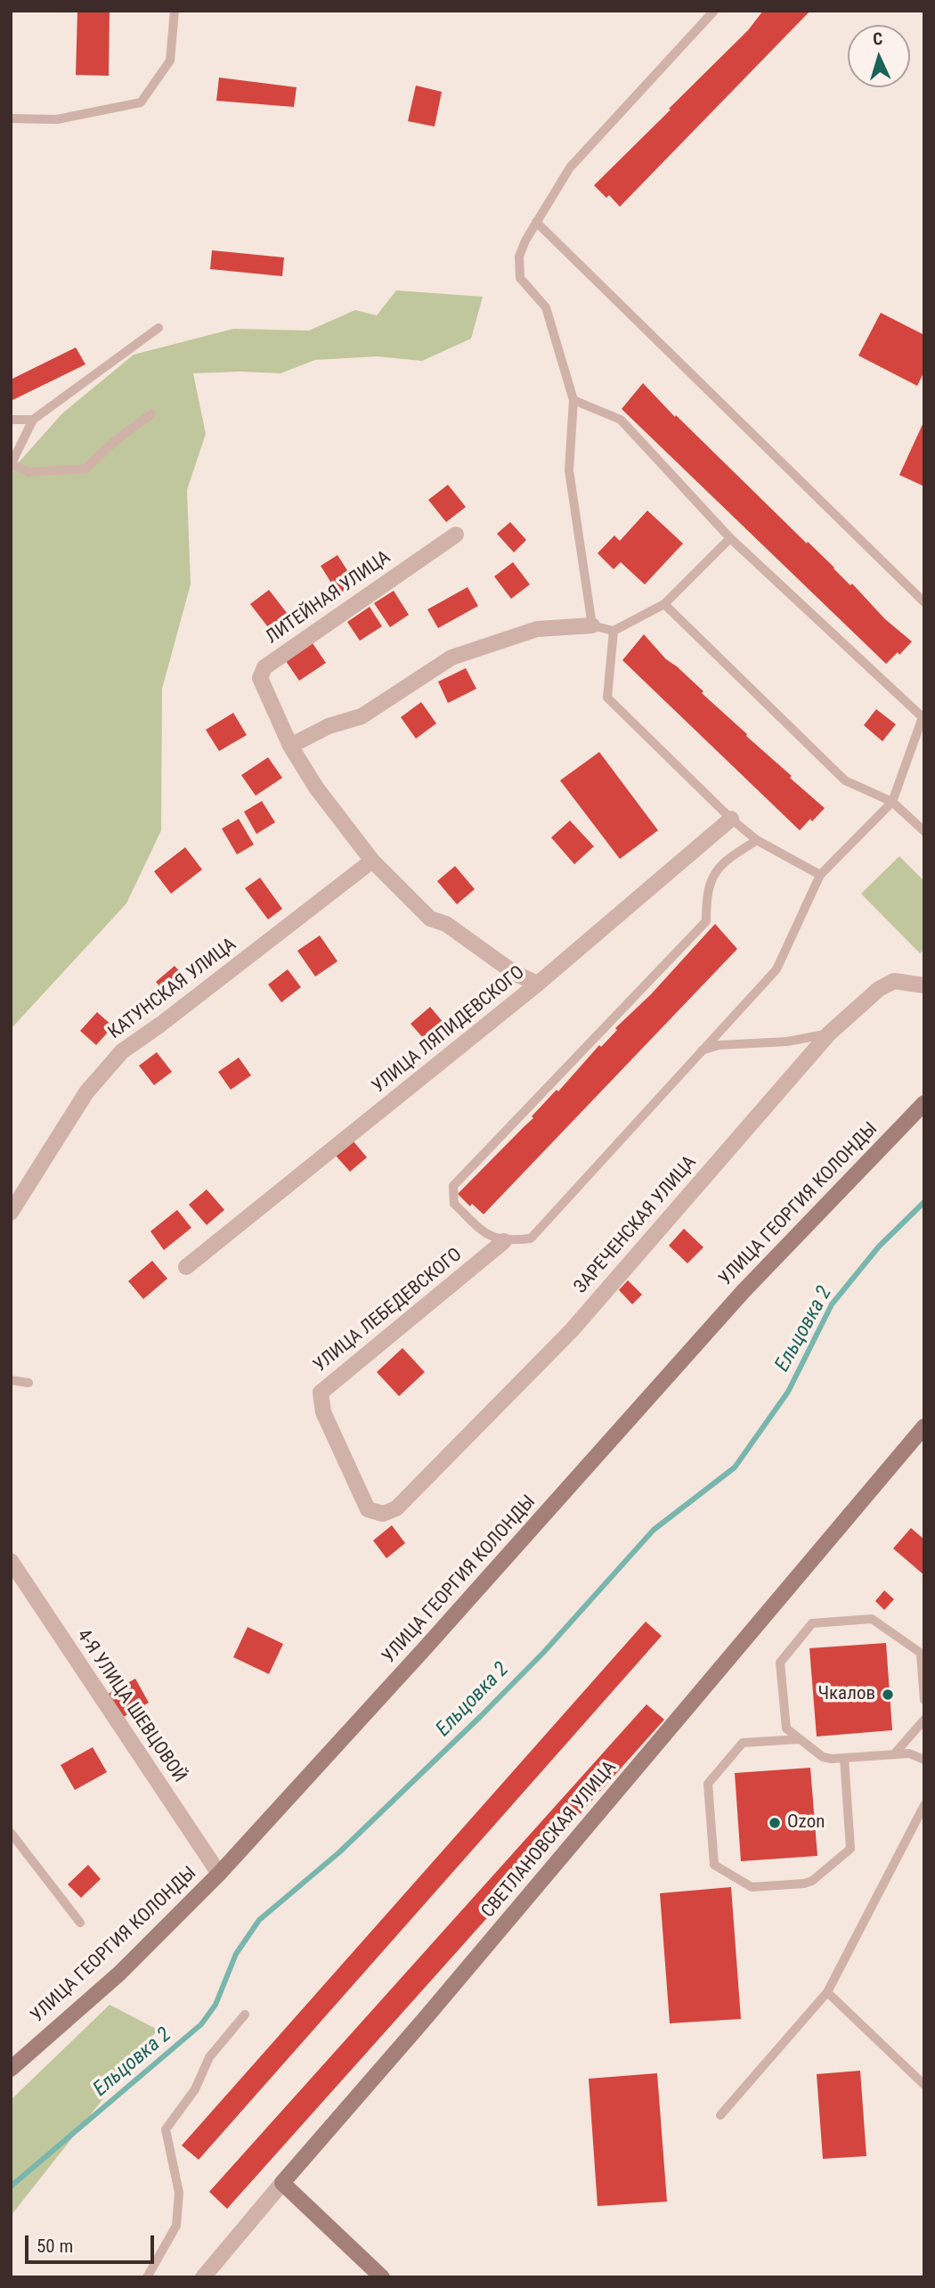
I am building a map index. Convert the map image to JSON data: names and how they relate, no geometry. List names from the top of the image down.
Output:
{
  "streets": {
    "main road": ["УЛИЦА ГЕОРГИЯ КОЛОНДЫ", "СВЕТЛАНОВСКАЯ УЛИЦА"],
    "street": [
      "ЛИТЕЙНАЯ УЛИЦА",
      "КАТУНСКАЯ УЛИЦА",
      "УЛИЦА ЛЯПИДЕВСКОГО",
      "ЗАРЕЧЕНСКАЯ УЛИЦА",
      "УЛИЦА ЛЕБЕДЕВСКОГО",
      "4-Я УЛИЦА ШЕВЦОВОЙ"
    ]
  },
  "crossings": [
    ["ЛИТЕЙНАЯ УЛИЦА", "КАТУНСКАЯ УЛИЦА"],
    ["ЛИТЕЙНАЯ УЛИЦА", "УЛИЦА ЛЯПИДЕВСКОГО"],
    ["УЛИЦА ГЕОРГИЯ КОЛОНДЫ", "4-Я УЛИЦА ШЕВЦОВОЙ"],
    ["ЗАРЕЧЕНСКАЯ УЛИЦА", "УЛИЦА ЛЕБЕДЕВСКОГО"]
  ],
  "water": ["Ельцовка 2"],
  "places": ["Чкалов", "Ozon"],
  "scale_bar": "50 m",
  "north": "top"
}
